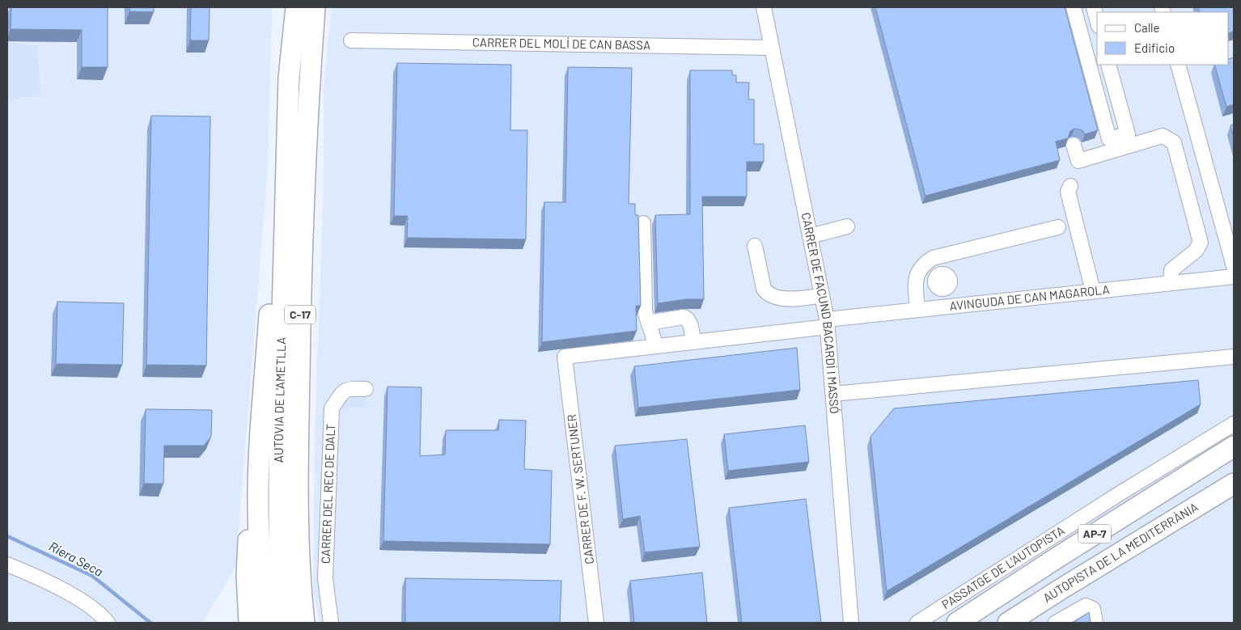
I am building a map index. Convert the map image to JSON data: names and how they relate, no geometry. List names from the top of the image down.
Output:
{
  "streets": {
    "highway": [
      "C-17",
      "AUTOVIA DE L'AMETLLA",
      "AP-7",
      "AUTOPISTA DE LA MEDITERRÀNIA"
    ],
    "street": [
      "CARRER DEL MOLÍ DE CAN BASSA",
      "AVINGUDA DE CAN MAGAROLA",
      "CARRER DE FACUND BACARDÍ I MASSÓ",
      "CARRER DE F. W. SERTUNER",
      "CARRER DEL REC DE DALT",
      "PASSATGE DE L'AUTOPISTA"
    ]
  },
  "crossings": [
    ["CARRER DEL MOLÍ DE CAN BASSA", "CARRER DE FACUND BACARDÍ I MASSÓ"],
    ["AVINGUDA DE CAN MAGAROLA", "CARRER DE FACUND BACARDÍ I MASSÓ"],
    ["AVINGUDA DE CAN MAGAROLA", "CARRER DE F. W. SERTUNER"]
  ],
  "water": ["Riera Seca"],
  "legend": ["Calle", "Edificio"]
}
